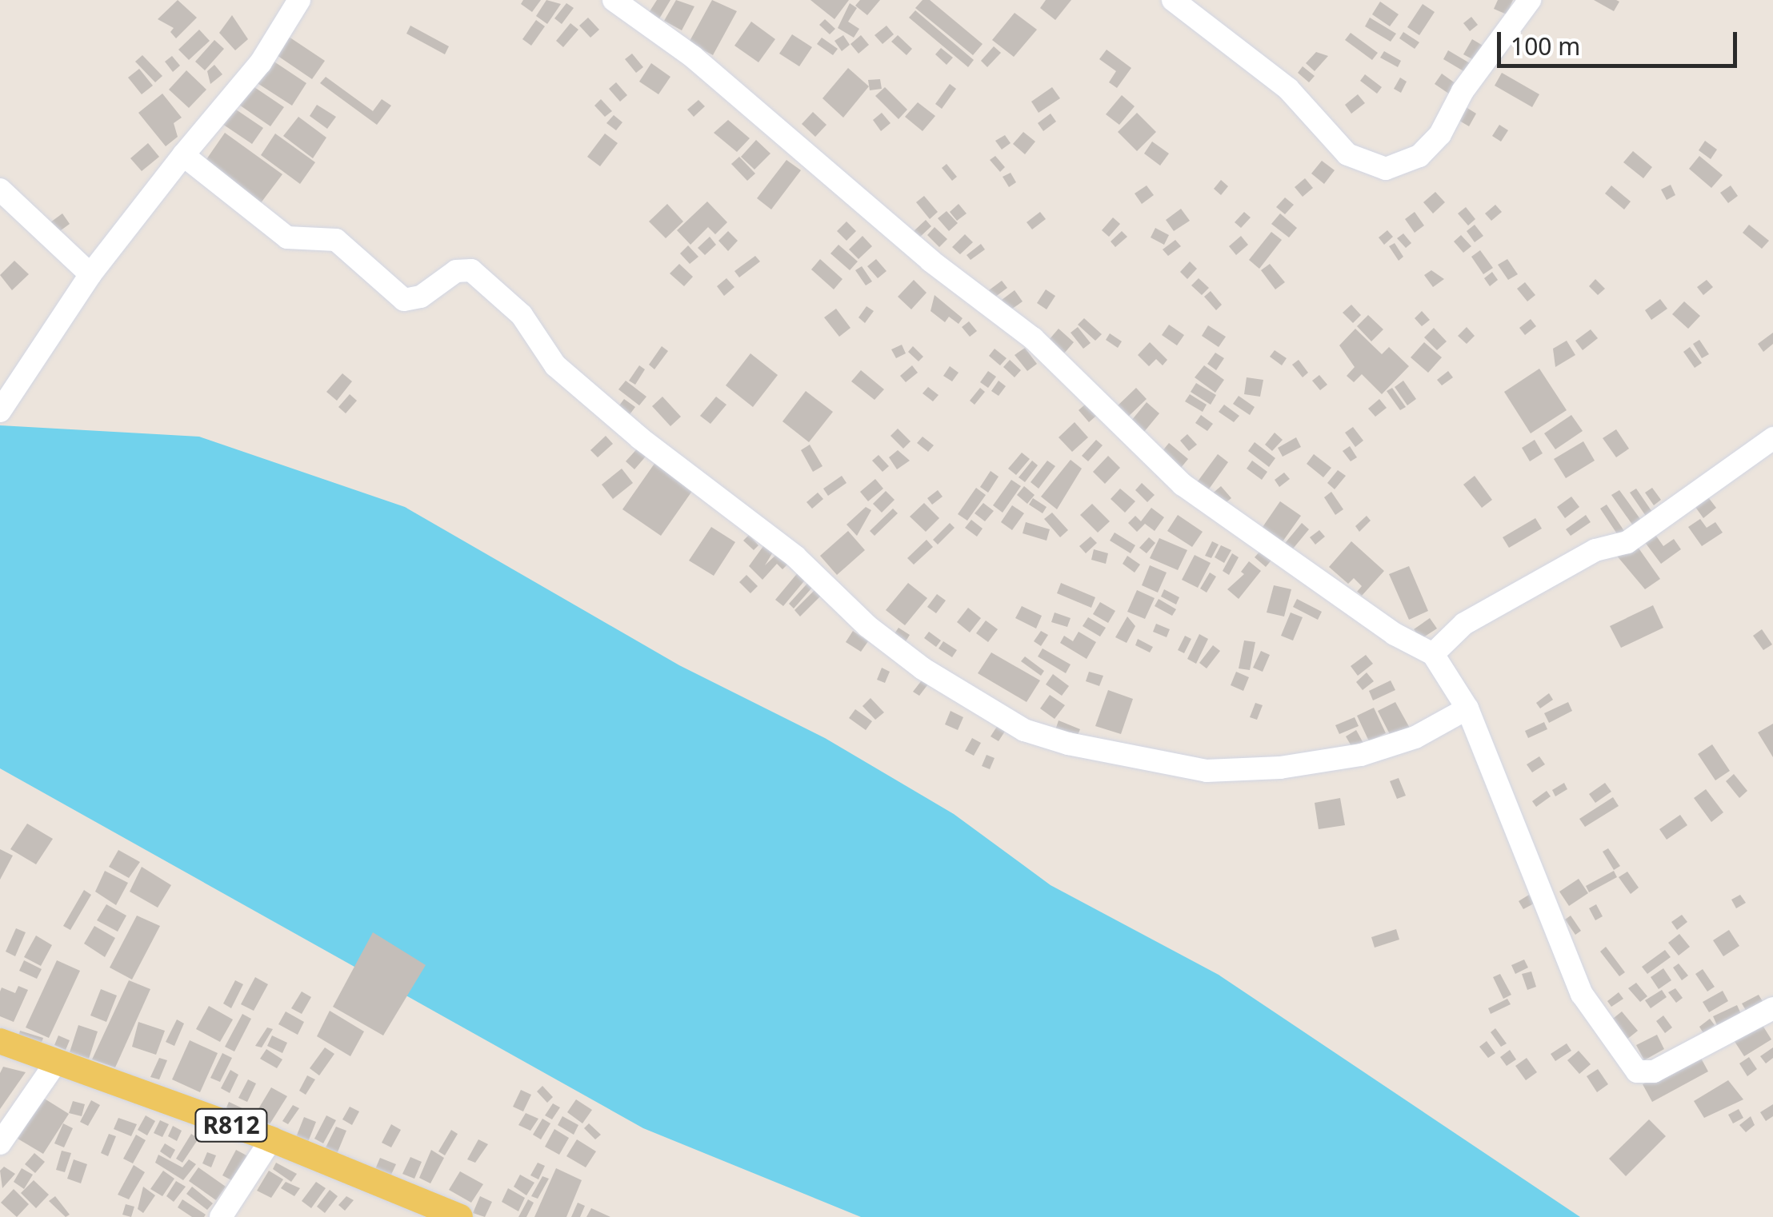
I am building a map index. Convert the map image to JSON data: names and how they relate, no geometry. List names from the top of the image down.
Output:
{
  "streets": {
    "main road": ["R812"]
  },
  "scale_bar": "100 m"
}
